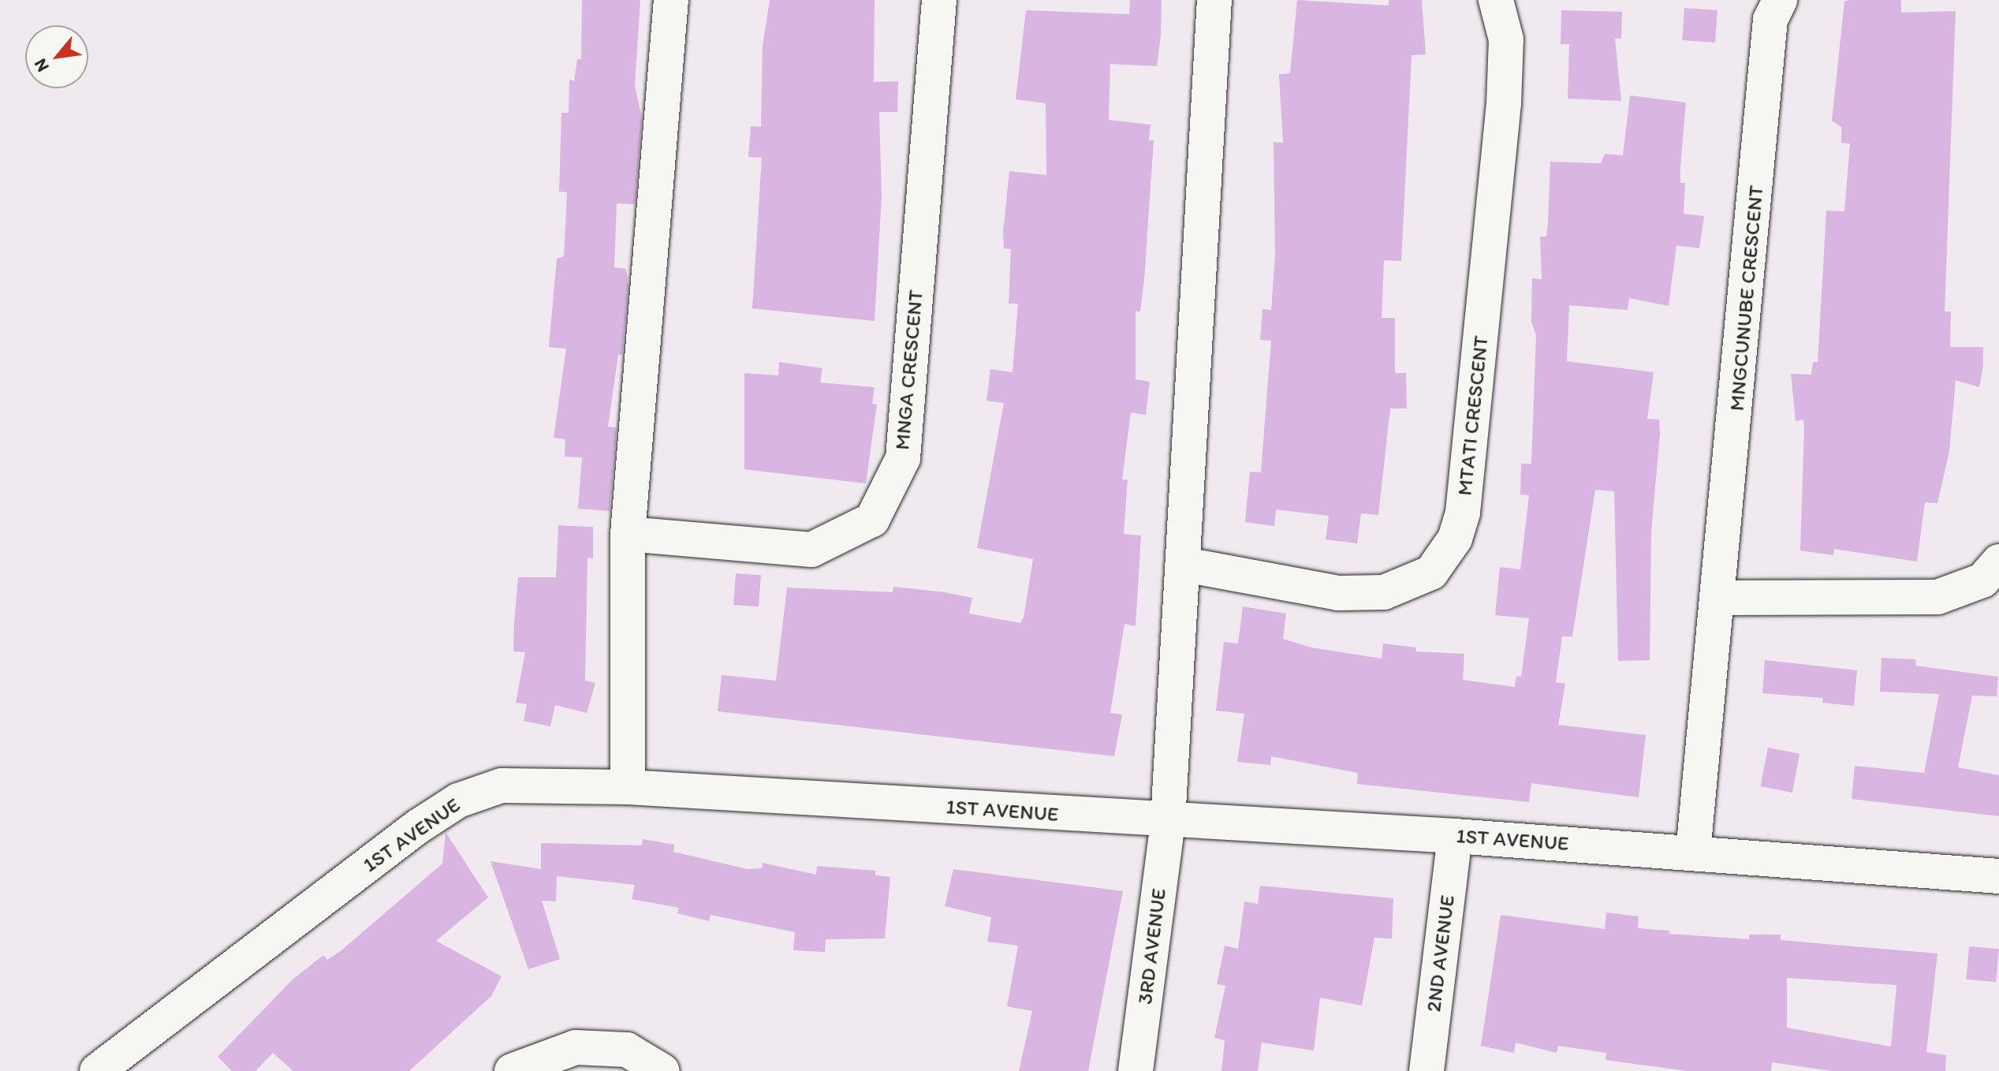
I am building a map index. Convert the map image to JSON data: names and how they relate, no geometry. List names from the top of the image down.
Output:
{
  "streets": {
    "street": [
      "MNGCUNUBE CRESCENT",
      "MNGA CRESCENT",
      "MTATI CRESCENT",
      "1ST AVENUE",
      "3RD AVENUE",
      "2ND AVENUE"
    ]
  },
  "crossings": [
    ["MNGCUNUBE CRESCENT", "1ST AVENUE"],
    ["1ST AVENUE", "3RD AVENUE"],
    ["1ST AVENUE", "2ND AVENUE"]
  ],
  "north": "bottom left"
}
